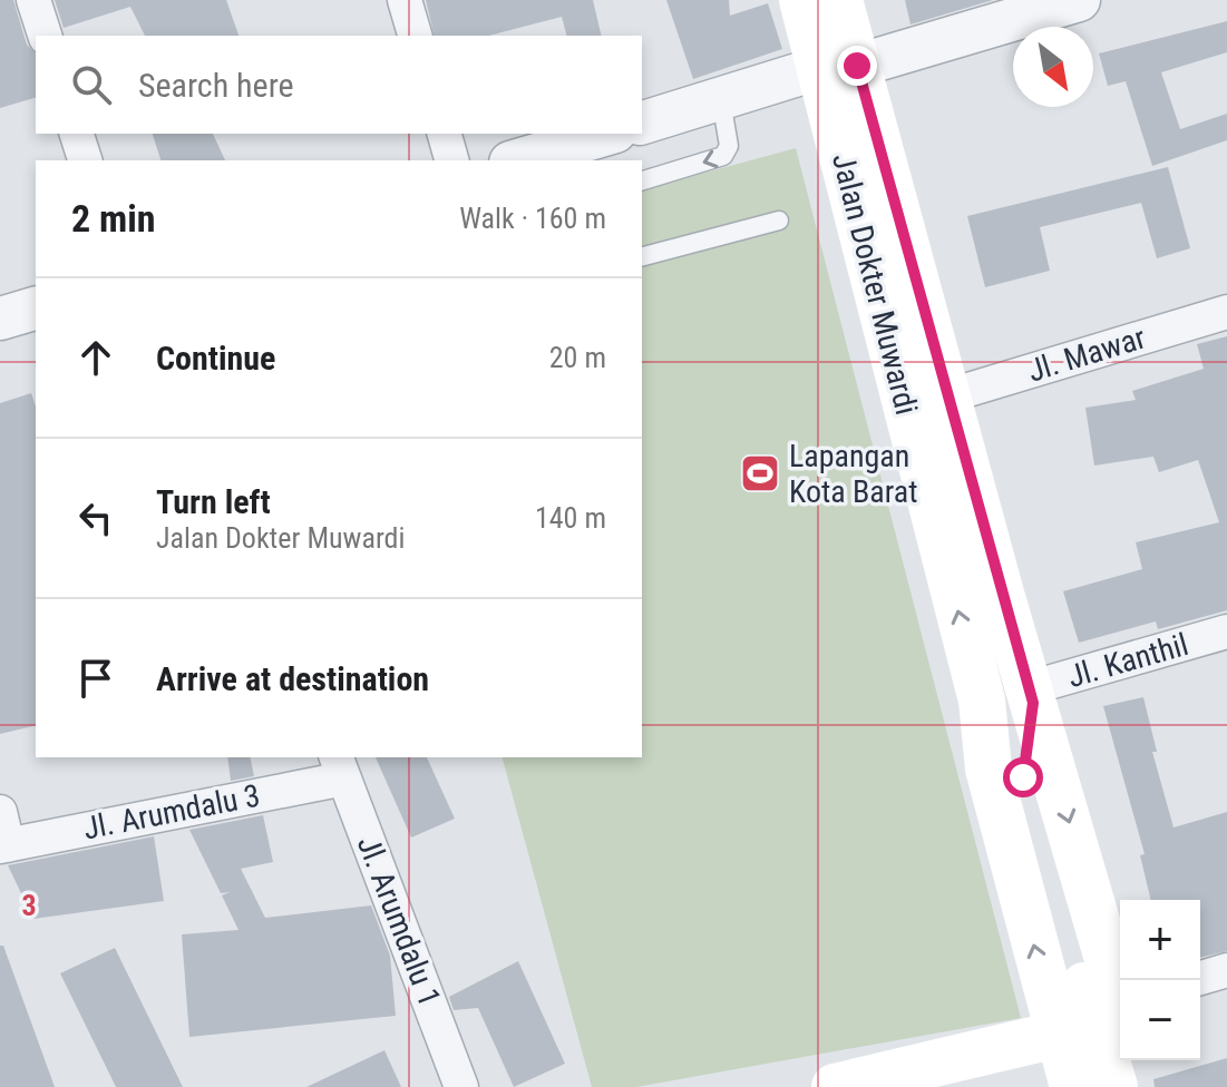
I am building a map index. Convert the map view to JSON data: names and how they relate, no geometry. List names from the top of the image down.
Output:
{
  "streets": {
    "main road": ["Jalan Dokter Muwardi"],
    "street": [
      "Jl. Mawar",
      "Jl. Kanthil",
      "Jl. Arumdalu 3",
      "Jl. Arumdalu 1"
    ]
  },
  "crossings": [
    ["Jalan Dokter Muwardi", "Jl. Mawar"],
    ["Jalan Dokter Muwardi", "Jl. Kanthil"],
    ["Jl. Arumdalu 3", "Jl. Arumdalu 1"]
  ],
  "places": {
    "sports": ["Lapangan Kota Barat"]
  },
  "north": "bottom right",
  "page": {
    "search": "Search here",
    "heading": ["2 min", "Walk · 160 m"],
    "list": [
      ["Continue", "20 m"],
      ["Turn left", "Jalan Dokter Muwardi", "140 m"],
      "Arrive at destination"
    ],
    "map_buttons": ["+", "−"]
  },
  "grid": {
    "rows": ["3"]
  }
}
